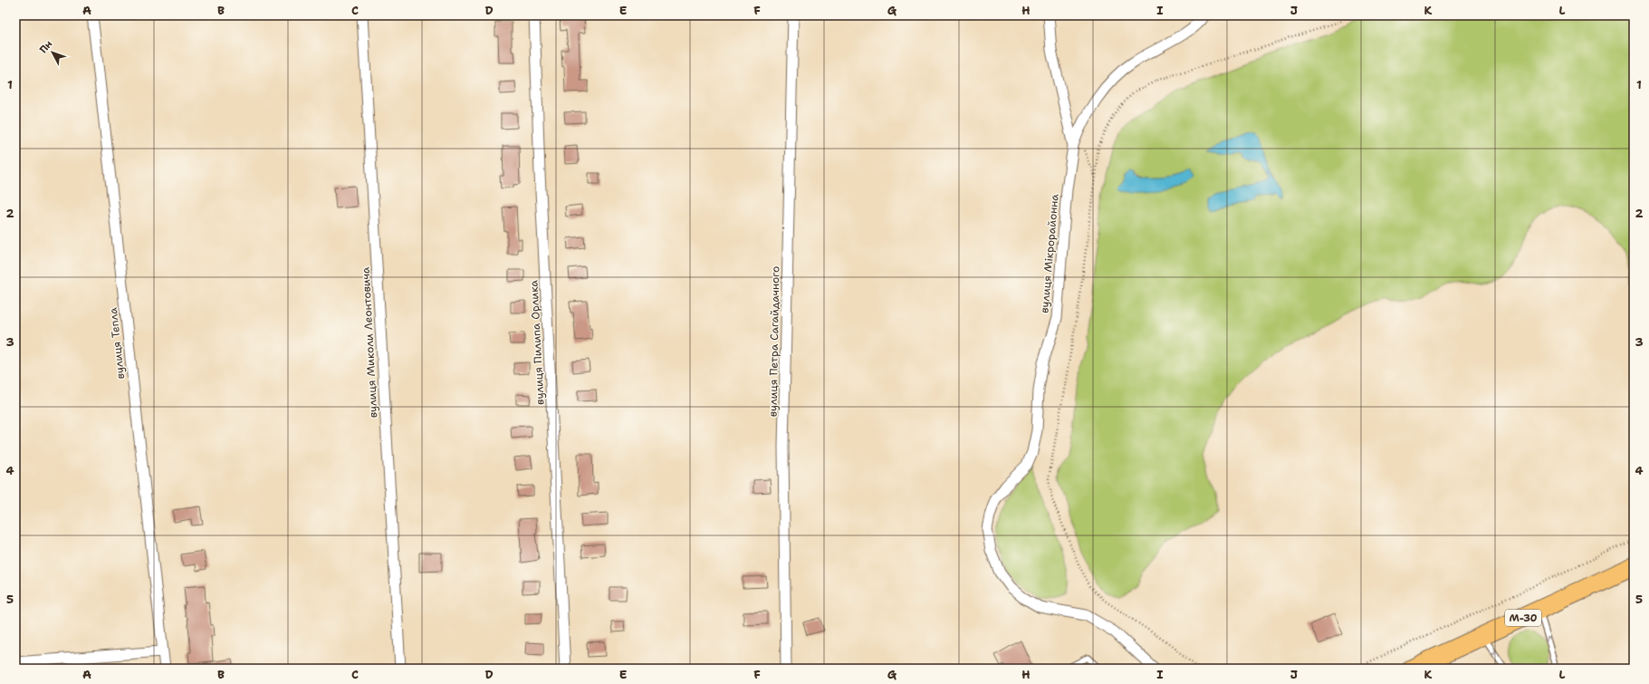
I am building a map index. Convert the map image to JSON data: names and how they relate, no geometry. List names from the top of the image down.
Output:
{
  "streets": {
    "highway": ["М-30"],
    "street": [
      "вулиця Мікрорайонна",
      "вулиця Петра Сагайдачного",
      "вулиця Миколи Леонтовича",
      "вулиця Пилипа Орлика",
      "вулиця Тепла"
    ]
  },
  "north": "top left",
  "grid": {
    "columns": [
      "A",
      "B",
      "C",
      "D",
      "E",
      "F",
      "G",
      "H",
      "I",
      "J",
      "K",
      "L"
    ],
    "rows": [
      "1",
      "2",
      "3",
      "4",
      "5"
    ]
  }
}
